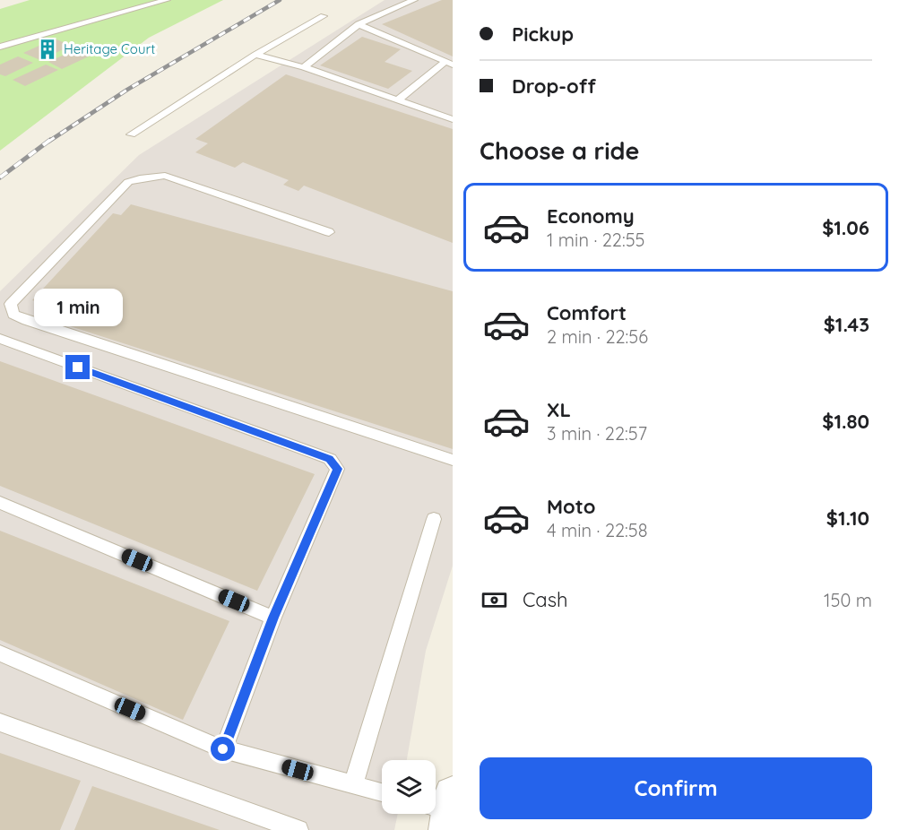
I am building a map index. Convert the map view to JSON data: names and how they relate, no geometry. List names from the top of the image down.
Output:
{
  "places": {
    "building": ["Heritage Court"]
  },
  "page": {
    "banner": ["Pickup", "Drop-off"],
    "heading": "Choose a ride",
    "list": [
      {
        "name": "Economy",
        "note": "1 min · 22:55",
        "value": "$1.06"
      },
      {
        "name": "Comfort",
        "note": "2 min · 22:56",
        "value": "$1.43"
      },
      {
        "name": "XL",
        "note": "3 min · 22:57",
        "value": "$1.80"
      },
      {
        "name": "Moto",
        "note": "4 min · 22:58",
        "value": "$1.10"
      }
    ],
    "bubble": "1 min",
    "pay": ["Cash", "150 m"],
    "buttons": "Confirm"
  }
}
